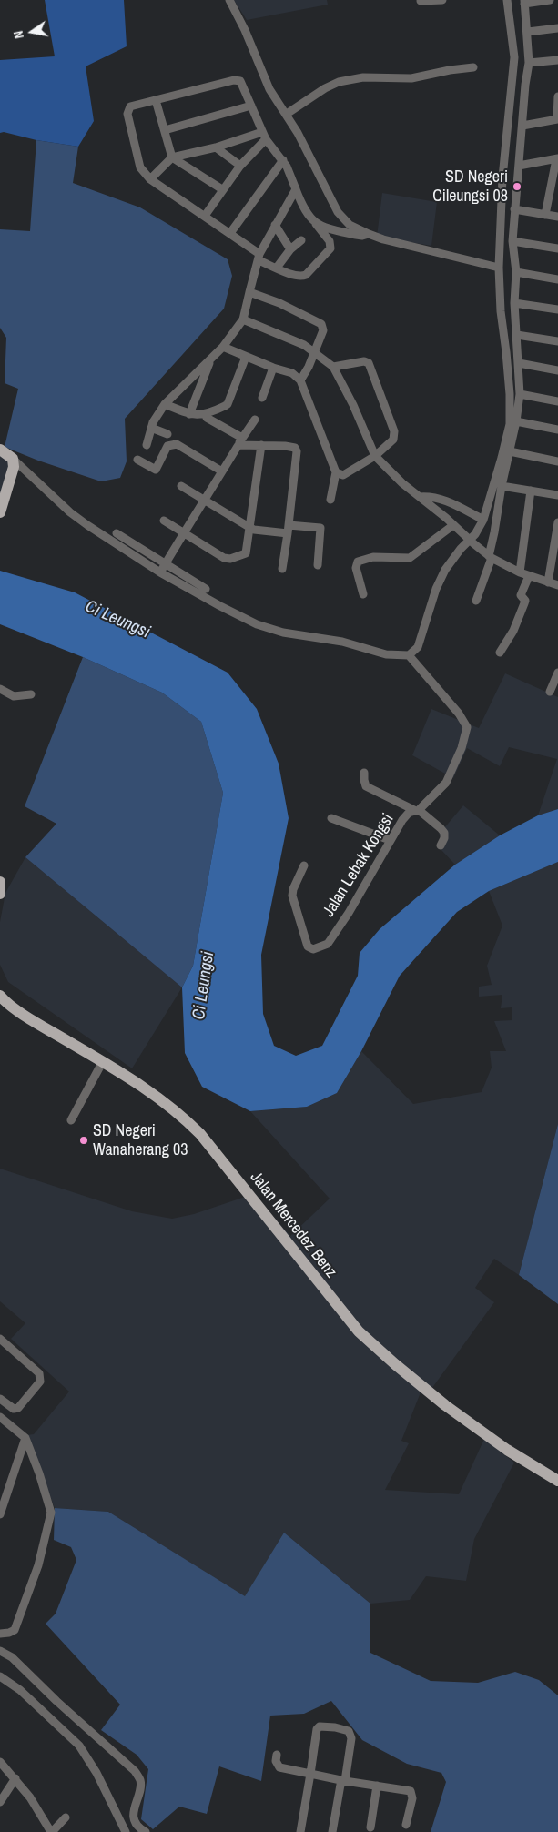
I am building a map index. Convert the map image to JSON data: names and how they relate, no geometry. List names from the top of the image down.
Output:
{
  "streets": {
    "main road": ["Jalan Mercedez Benz"],
    "street": ["Jalan Lebak Kongsi"]
  },
  "water": ["Ci Leungsi"],
  "places": ["SD Negeri Cileungsi 08", "SD Negeri Wanaherang 03"],
  "north": "left"
}
